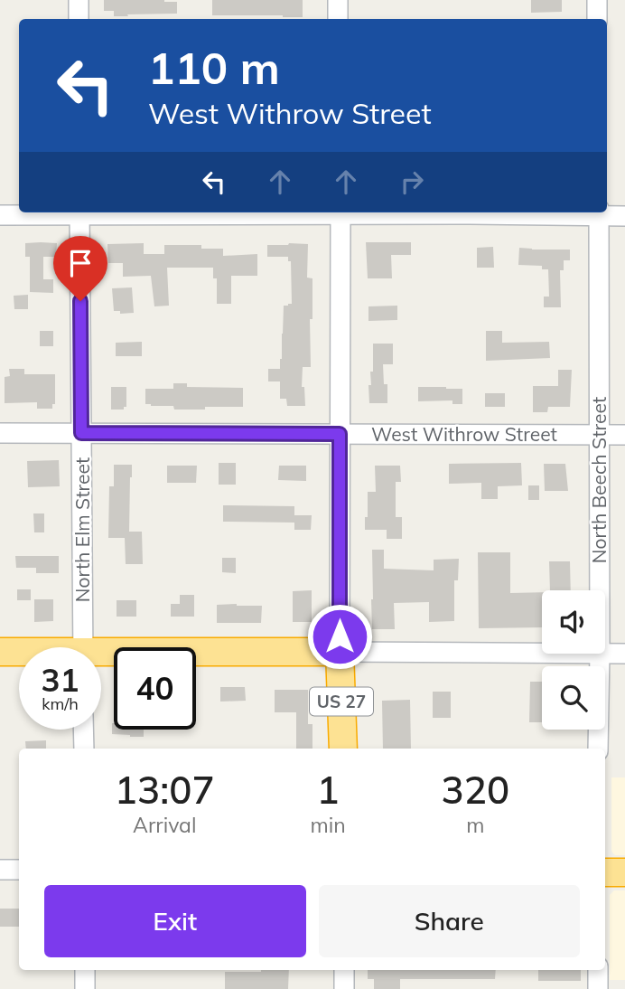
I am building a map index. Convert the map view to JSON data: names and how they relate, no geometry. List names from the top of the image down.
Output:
{
  "streets": {
    "highway": ["US 27"],
    "street": ["West Withrow Street", "North Beech Street", "North Elm Street"]
  },
  "crossings": [
    ["West Withrow Street", "North Beech Street"],
    ["West Withrow Street", "North Elm Street"]
  ],
  "page": {
    "turn": ["110 m", "West Withrow Street"],
    "speed": "31 km/h",
    "limit": "40",
    "eta": [
      "13:07",
      "Arrival",
      "1",
      "min",
      "320",
      "m"
    ],
    "buttons": ["Exit", "Share"]
  }
}
